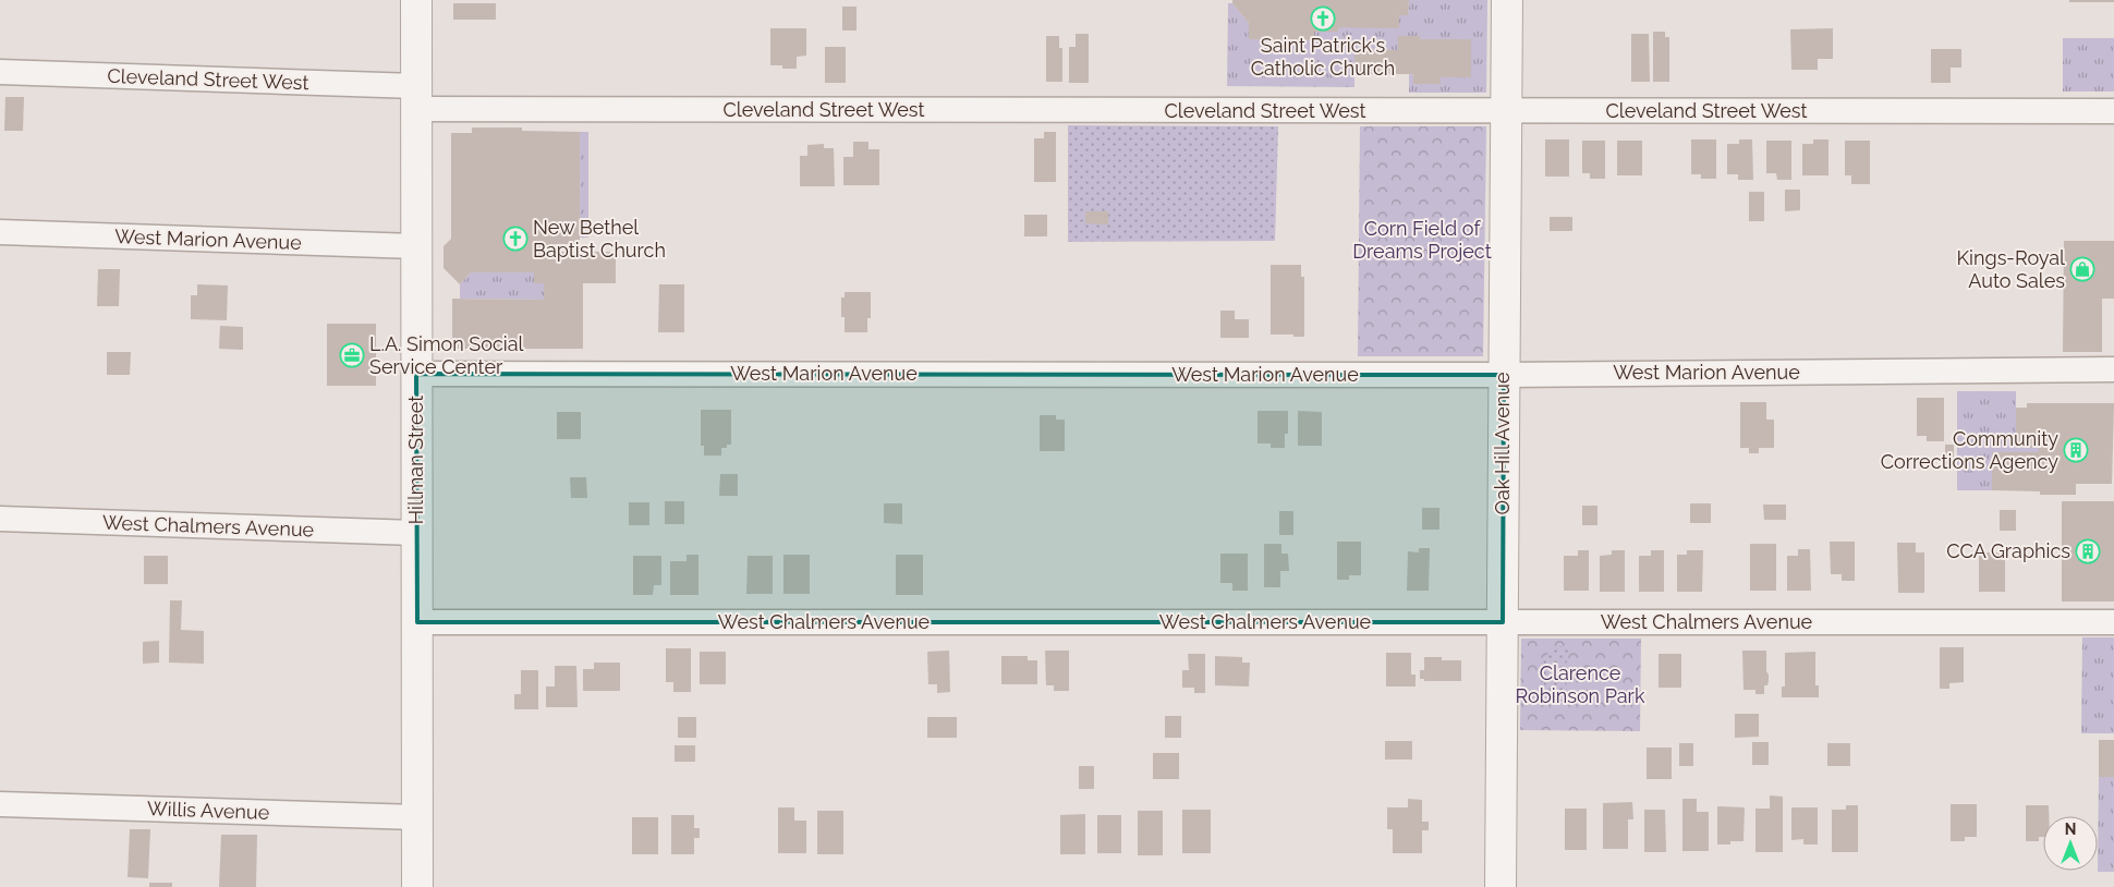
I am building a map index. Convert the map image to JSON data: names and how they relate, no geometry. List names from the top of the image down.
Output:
{
  "streets": {
    "street": [
      "Cleveland Street West",
      "West Marion Avenue",
      "Oak Hill Avenue",
      "Hillman Street",
      "West Chalmers Avenue",
      "Willis Avenue"
    ]
  },
  "crossings": [
    ["Cleveland Street West", "Oak Hill Avenue"],
    ["Cleveland Street West", "Hillman Street"],
    ["West Marion Avenue", "Oak Hill Avenue"],
    ["West Marion Avenue", "Hillman Street"],
    ["Oak Hill Avenue", "West Chalmers Avenue"],
    ["Hillman Street", "West Chalmers Avenue"],
    ["Hillman Street", "Willis Avenue"]
  ],
  "parks": ["Corn Field of Dreams Project", "Clarence Robinson Park"],
  "places": {
    "church": ["Saint Patrick's Catholic Church", "New Bethel Baptist Church"],
    "shop": ["Kings-Royal Auto Sales"],
    "office": ["L.A. Simon Social Service Center"],
    "building": ["Community Corrections Agency", "CCA Graphics"]
  },
  "north": "top"
}
